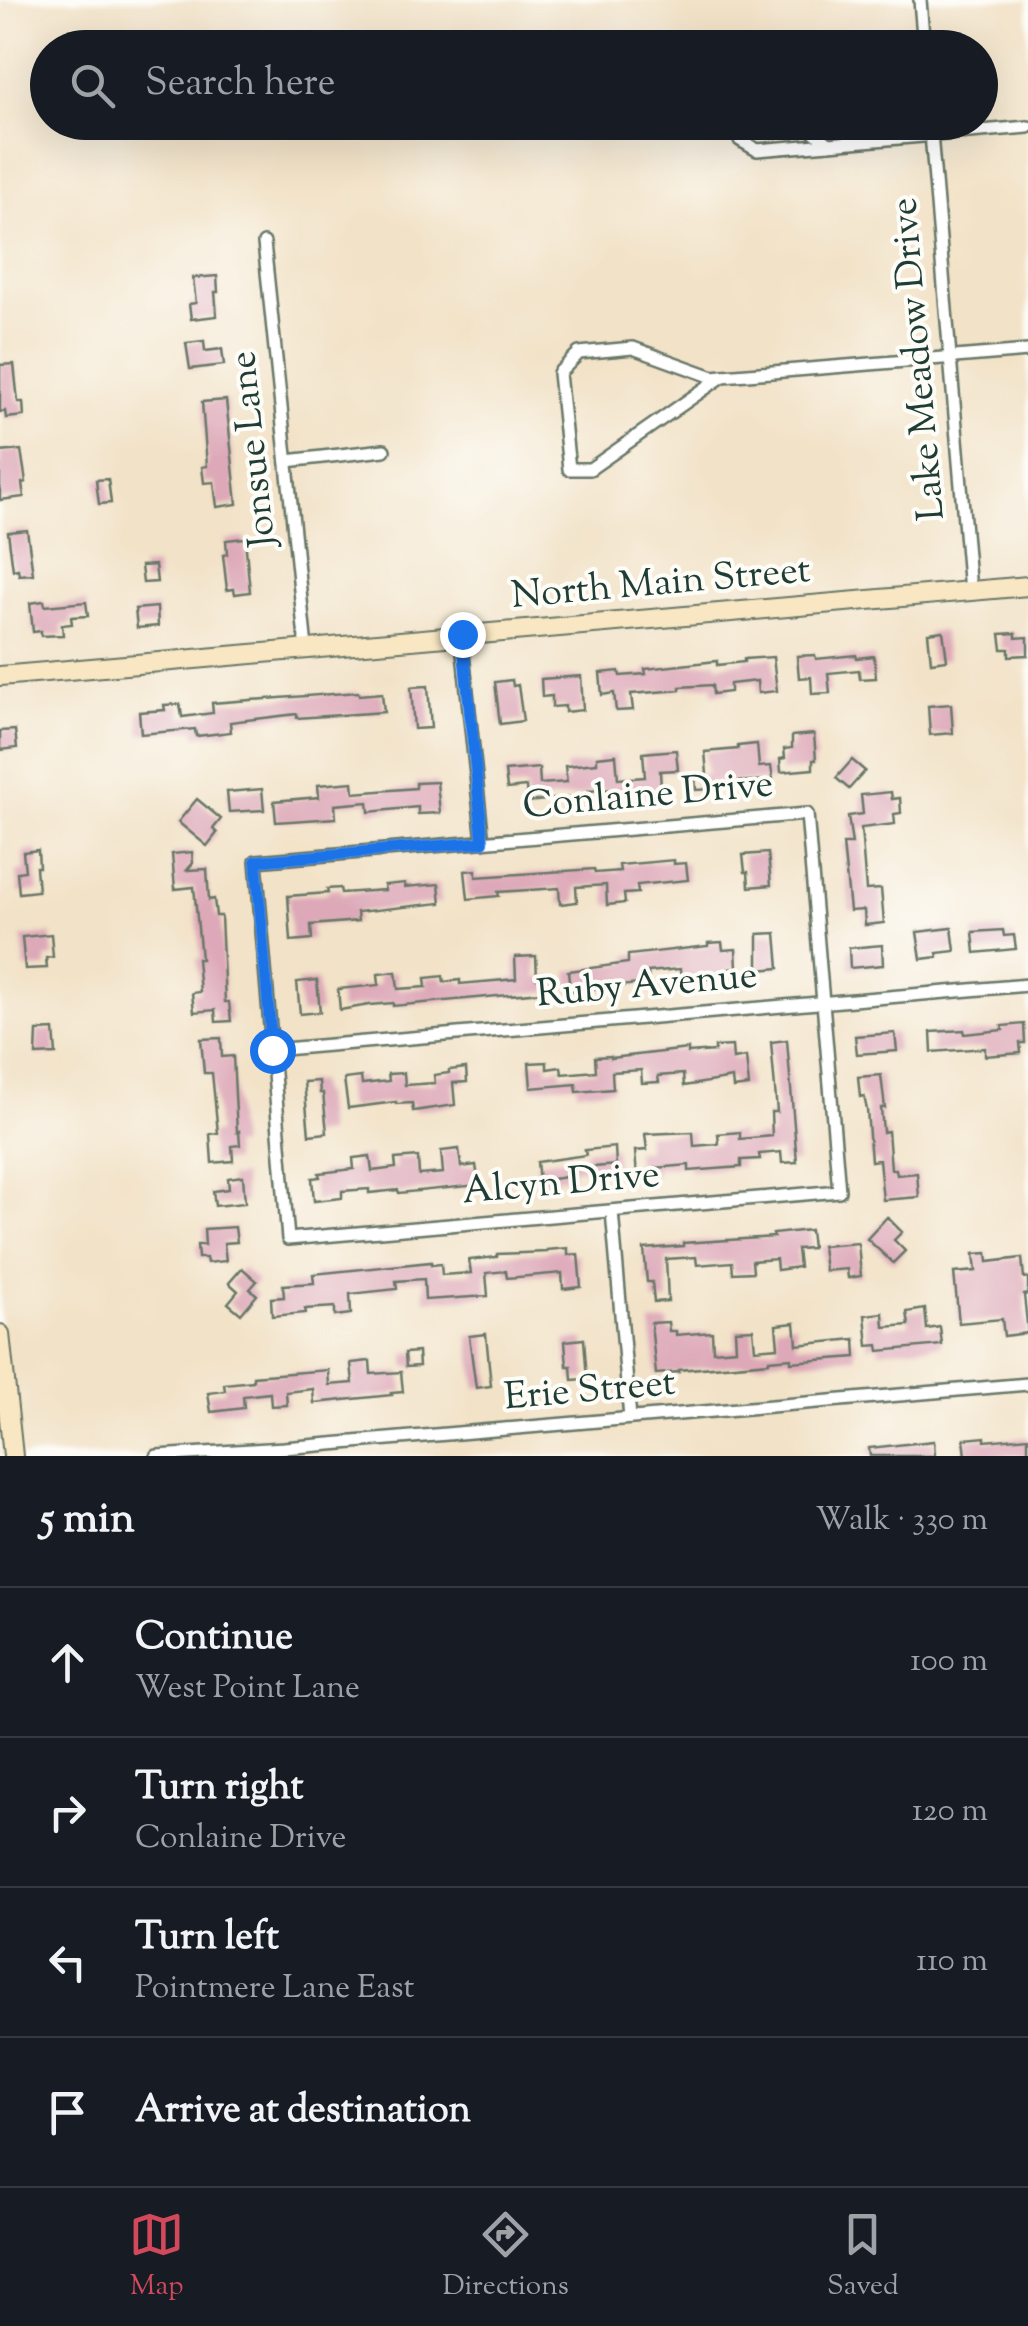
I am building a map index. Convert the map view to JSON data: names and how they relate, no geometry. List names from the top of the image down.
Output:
{
  "streets": {
    "main road": ["North Main Street"],
    "street": [
      "Lake Meadow Drive",
      "Jonsue Lane",
      "Conlaine Drive",
      "Ruby Avenue",
      "Alcyn Drive",
      "Erie Street"
    ]
  },
  "crossings": [
    ["Lake Meadow Drive", "North Main Street"],
    ["Jonsue Lane", "North Main Street"],
    ["Conlaine Drive", "Ruby Avenue"],
    ["Conlaine Drive", "Alcyn Drive"],
    ["Ruby Avenue", "Alcyn Drive"]
  ],
  "page": {
    "search": "Search here",
    "heading": ["5 min", "Walk · 330 m"],
    "list": [
      ["Continue", "West Point Lane", "100 m"],
      ["Turn right", "Conlaine Drive", "120 m"],
      ["Turn left", "Pointmere Lane East", "110 m"],
      "Arrive at destination"
    ],
    "nav": ["Map", "Directions", "Saved"]
  }
}
